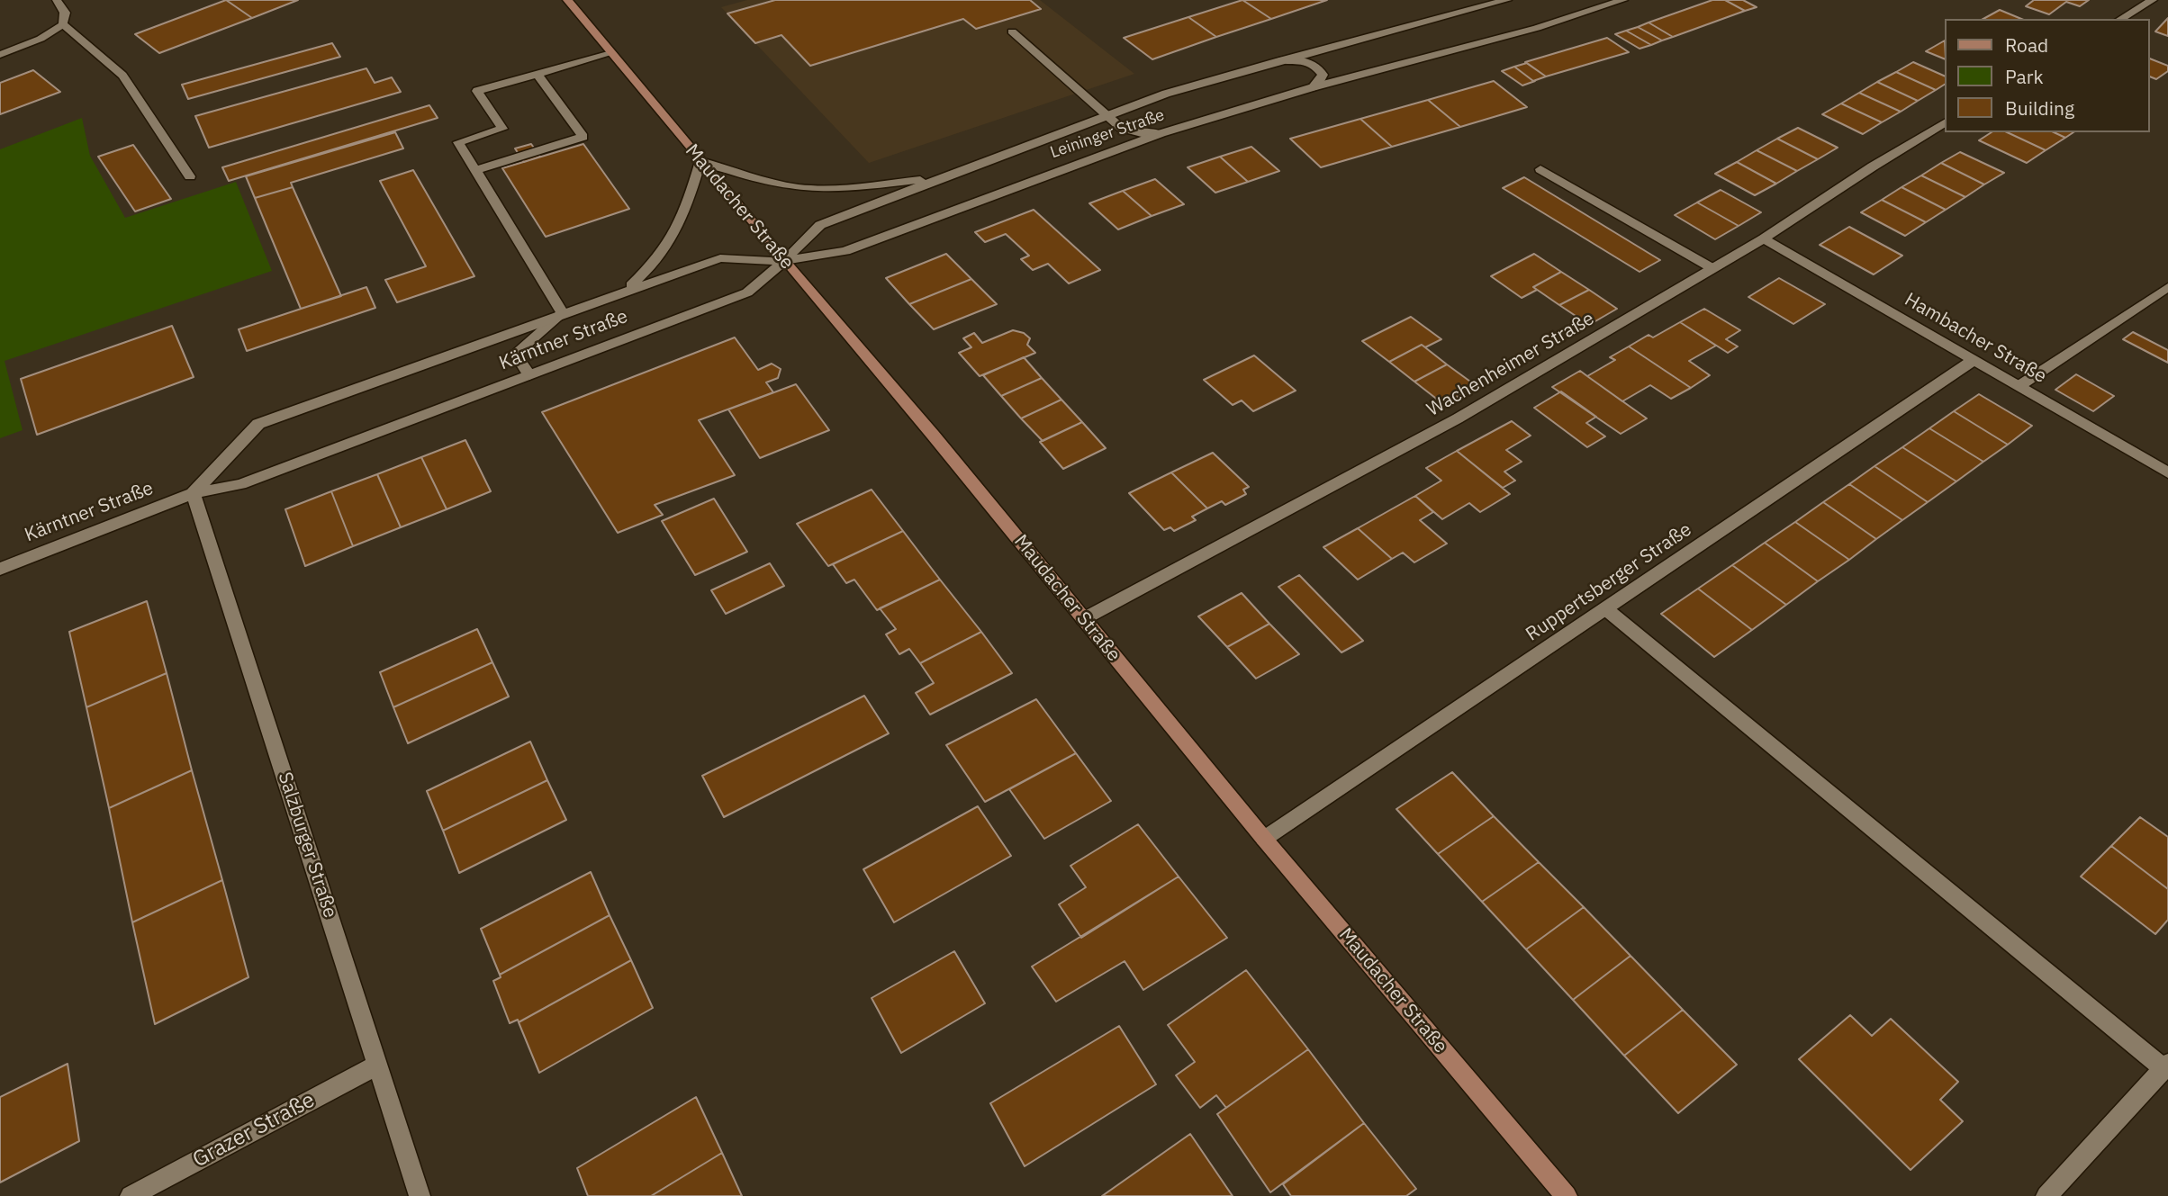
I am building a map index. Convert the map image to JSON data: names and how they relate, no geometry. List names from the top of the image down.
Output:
{
  "streets": {
    "main road": ["Maudacher Straße"],
    "street": [
      "Leininger Straße",
      "Hambacher Straße",
      "Kärntner Straße",
      "Wachenheimer Straße",
      "Ruppertsberger Straße",
      "Salzburger Straße",
      "Grazer Straße"
    ]
  },
  "crossings": [
    ["Leininger Straße", "Maudacher Straße"],
    ["Leininger Straße", "Kärntner Straße"],
    ["Maudacher Straße", "Kärntner Straße"],
    ["Maudacher Straße", "Wachenheimer Straße"],
    ["Maudacher Straße", "Ruppertsberger Straße"],
    ["Hambacher Straße", "Wachenheimer Straße"],
    ["Hambacher Straße", "Ruppertsberger Straße"],
    ["Kärntner Straße", "Salzburger Straße"],
    ["Salzburger Straße", "Grazer Straße"]
  ],
  "legend": ["Road", "Park", "Building"]
}
